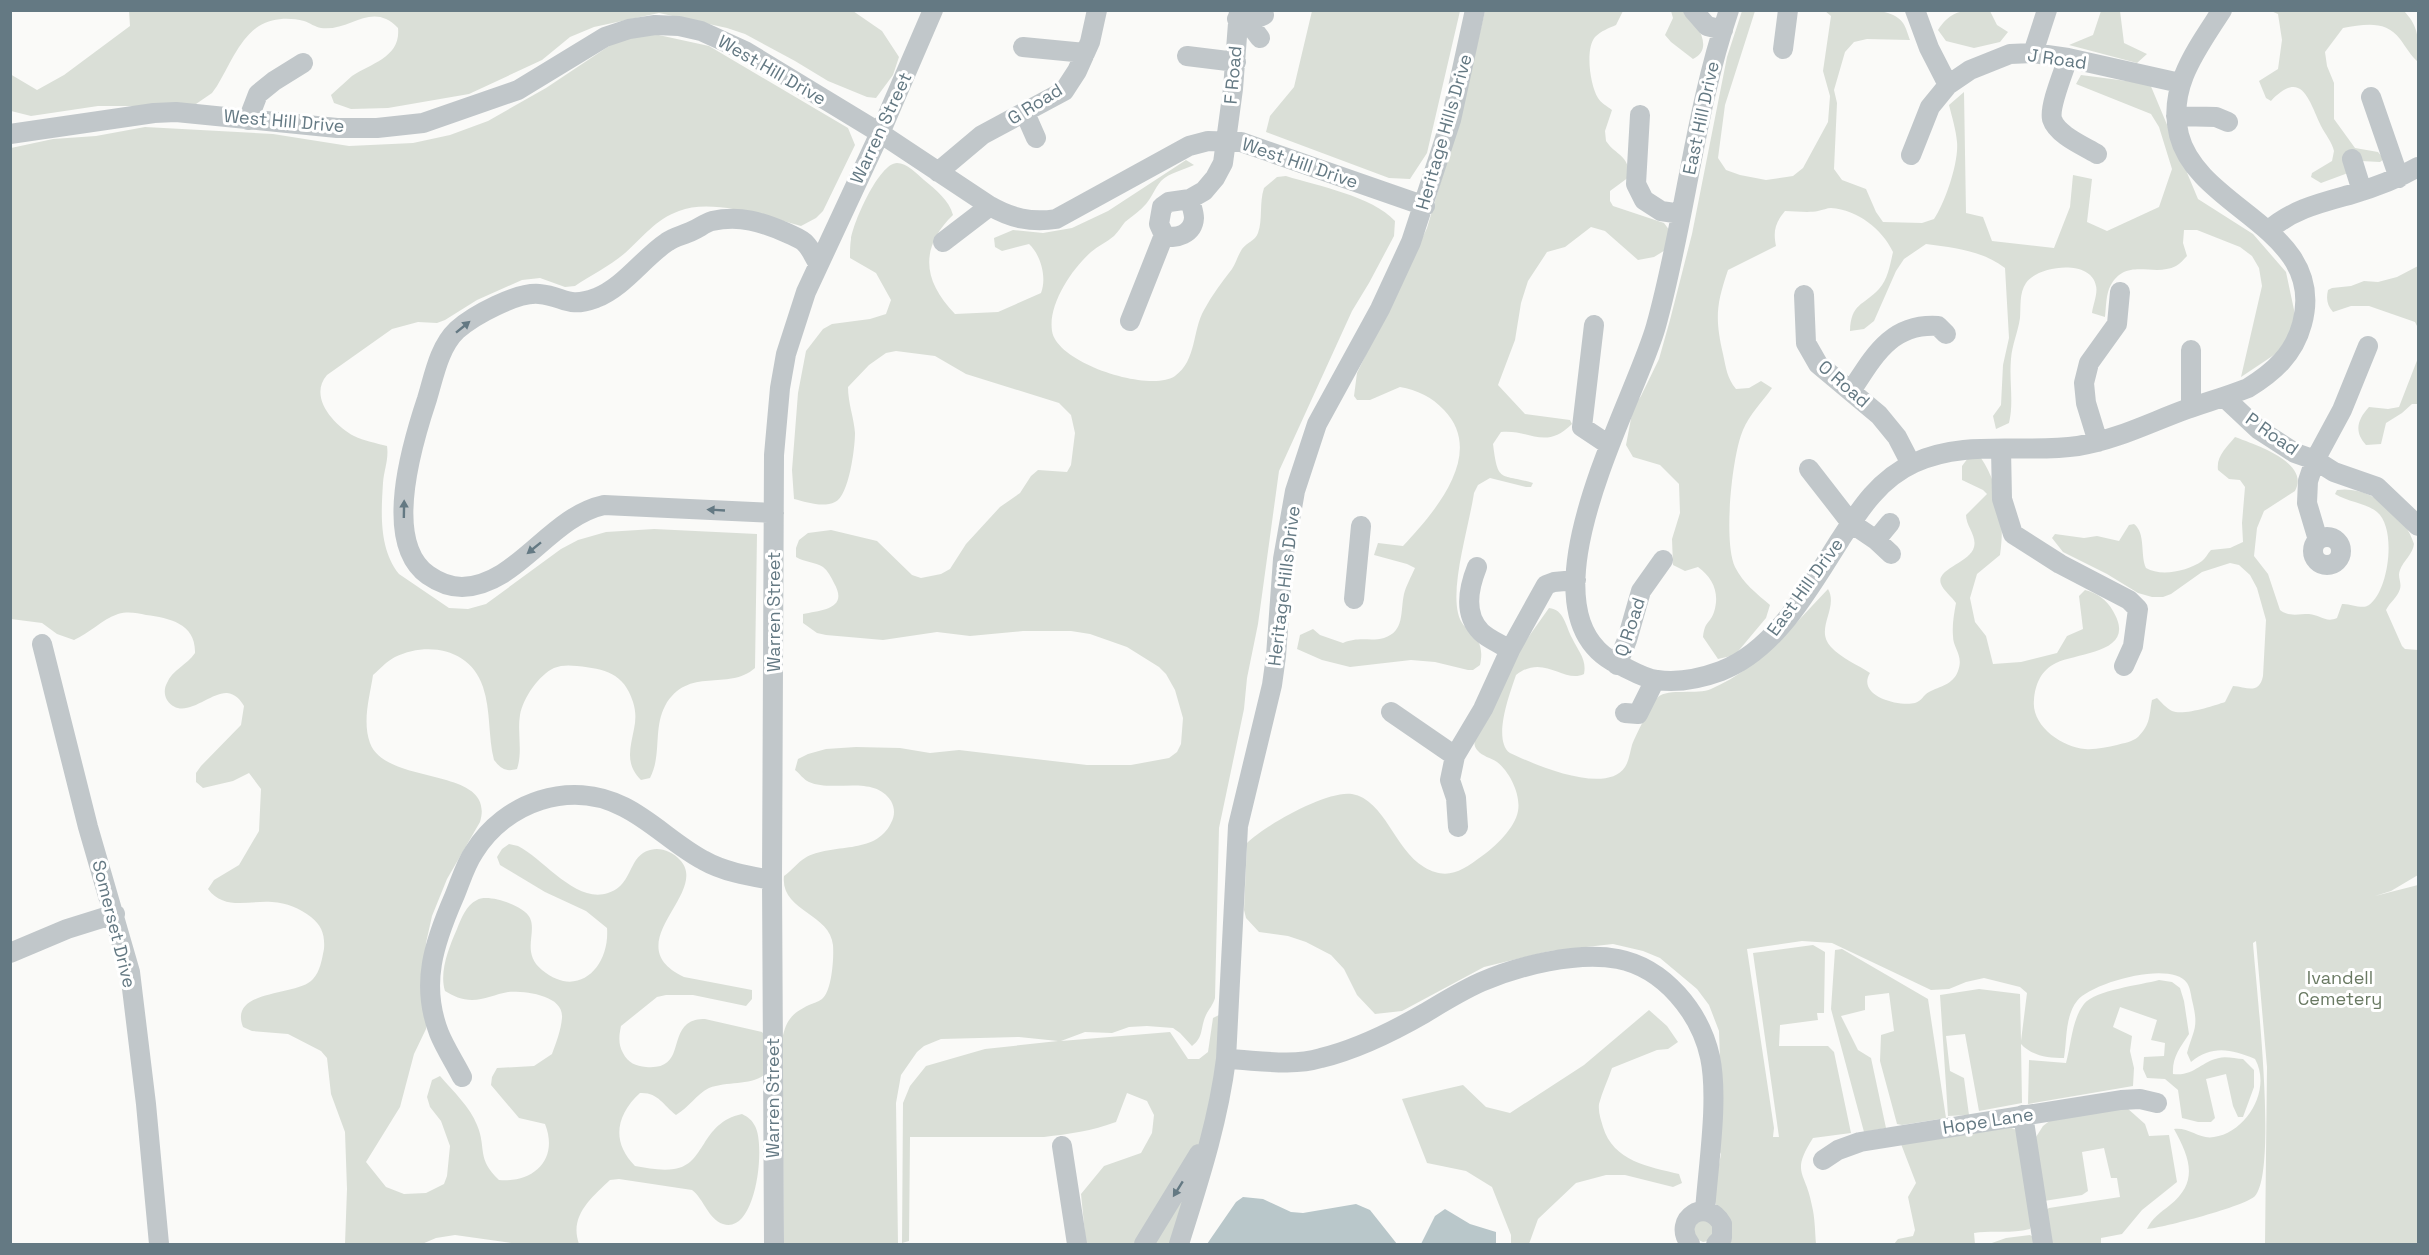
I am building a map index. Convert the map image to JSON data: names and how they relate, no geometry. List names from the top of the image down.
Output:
{
  "streets": {
    "street": [
      "J Road",
      "West Hill Drive",
      "F Road",
      "G Road",
      "East Hill Drive",
      "Warren Street",
      "Heritage Hills Drive",
      "O Road",
      "P Road",
      "Q Road",
      "Somerset Drive",
      "Hope Lane"
    ]
  },
  "crossings": [
    ["J Road", "East Hill Drive"],
    ["West Hill Drive", "F Road"],
    ["West Hill Drive", "G Road"],
    ["West Hill Drive", "Warren Street"],
    ["West Hill Drive", "Heritage Hills Drive"],
    ["East Hill Drive", "O Road"],
    ["East Hill Drive", "P Road"],
    ["East Hill Drive", "Q Road"]
  ],
  "parks": ["Ivandell Cemetery"]
}
